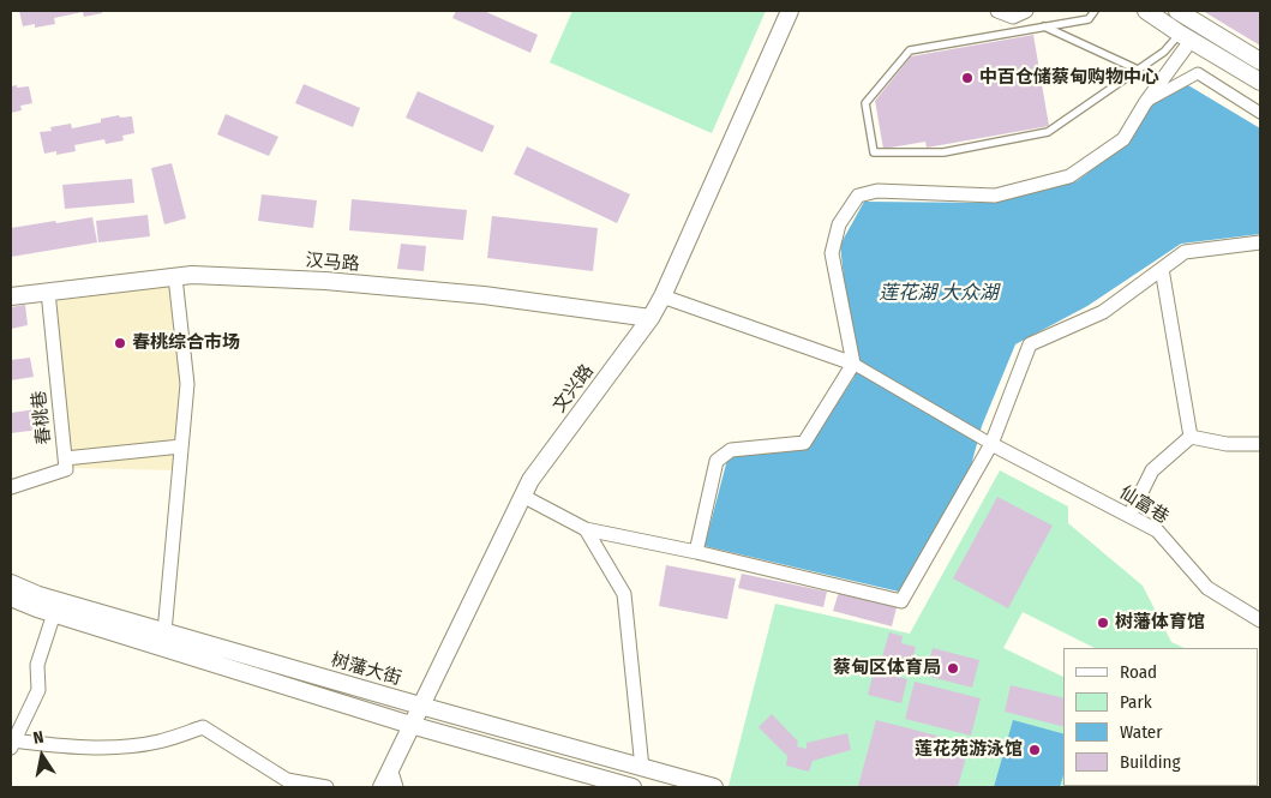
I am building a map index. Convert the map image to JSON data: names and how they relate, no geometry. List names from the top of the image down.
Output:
{
  "streets": {
    "street": [
      "汉马路",
      "文兴路",
      "春桃巷",
      "仙富巷",
      "树藩大街"
    ]
  },
  "crossings": [
    ["汉马路", "文兴路"],
    ["汉马路", "春桃巷"],
    ["文兴路", "树藩大街"]
  ],
  "water": ["莲花湖 大众湖"],
  "places": [
    "中百仓储蔡甸购物中心",
    "春桃综合市场",
    "树藩体育馆",
    "蔡甸区体育局",
    "莲花苑游泳馆"
  ],
  "legend": [
    "Road",
    "Park",
    "Water",
    "Building"
  ],
  "north": "top"
}
